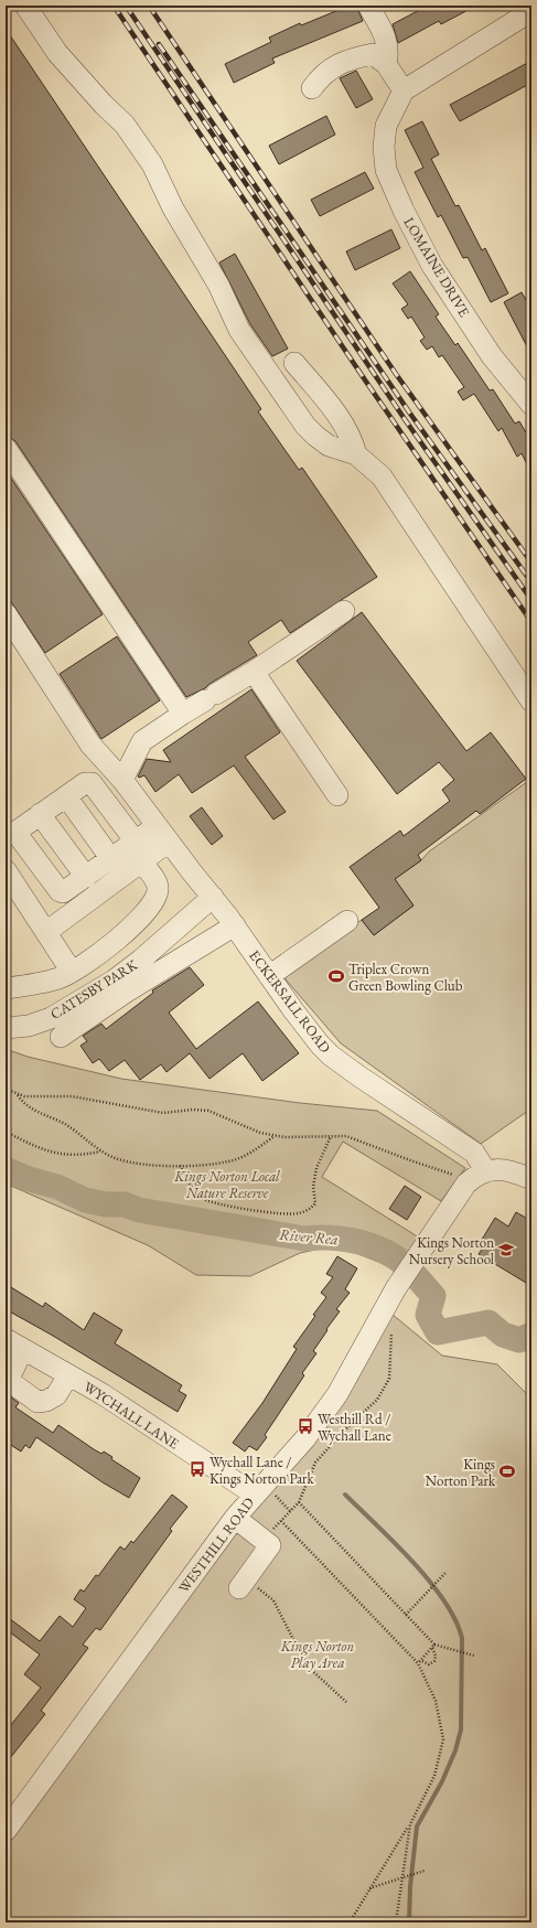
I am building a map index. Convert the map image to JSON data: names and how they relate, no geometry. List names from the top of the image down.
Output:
{
  "streets": {
    "street": [
      "LOMAINE DRIVE",
      "CATESBY PARK",
      "ECKERSALL ROAD",
      "WYCHALL LANE",
      "WESTHILL ROAD"
    ]
  },
  "crossings": [
    ["CATESBY PARK", "ECKERSALL ROAD"],
    ["ECKERSALL ROAD", "WESTHILL ROAD"],
    ["WYCHALL LANE", "WESTHILL ROAD"]
  ],
  "water": ["River Rea"],
  "parks": ["Kings Norton Local Nature Reserve", "Kings Norton Play Area"],
  "places": {
    "sports": ["Triplex Crown Green Bowling Club", "Kings Norton Park"],
    "school or university": ["Kings Norton Nursery School"],
    "bus stop": ["Westhill Rd / Wychall Lane", "Wychall Lane / Kings Norton Park"]
  }
}
